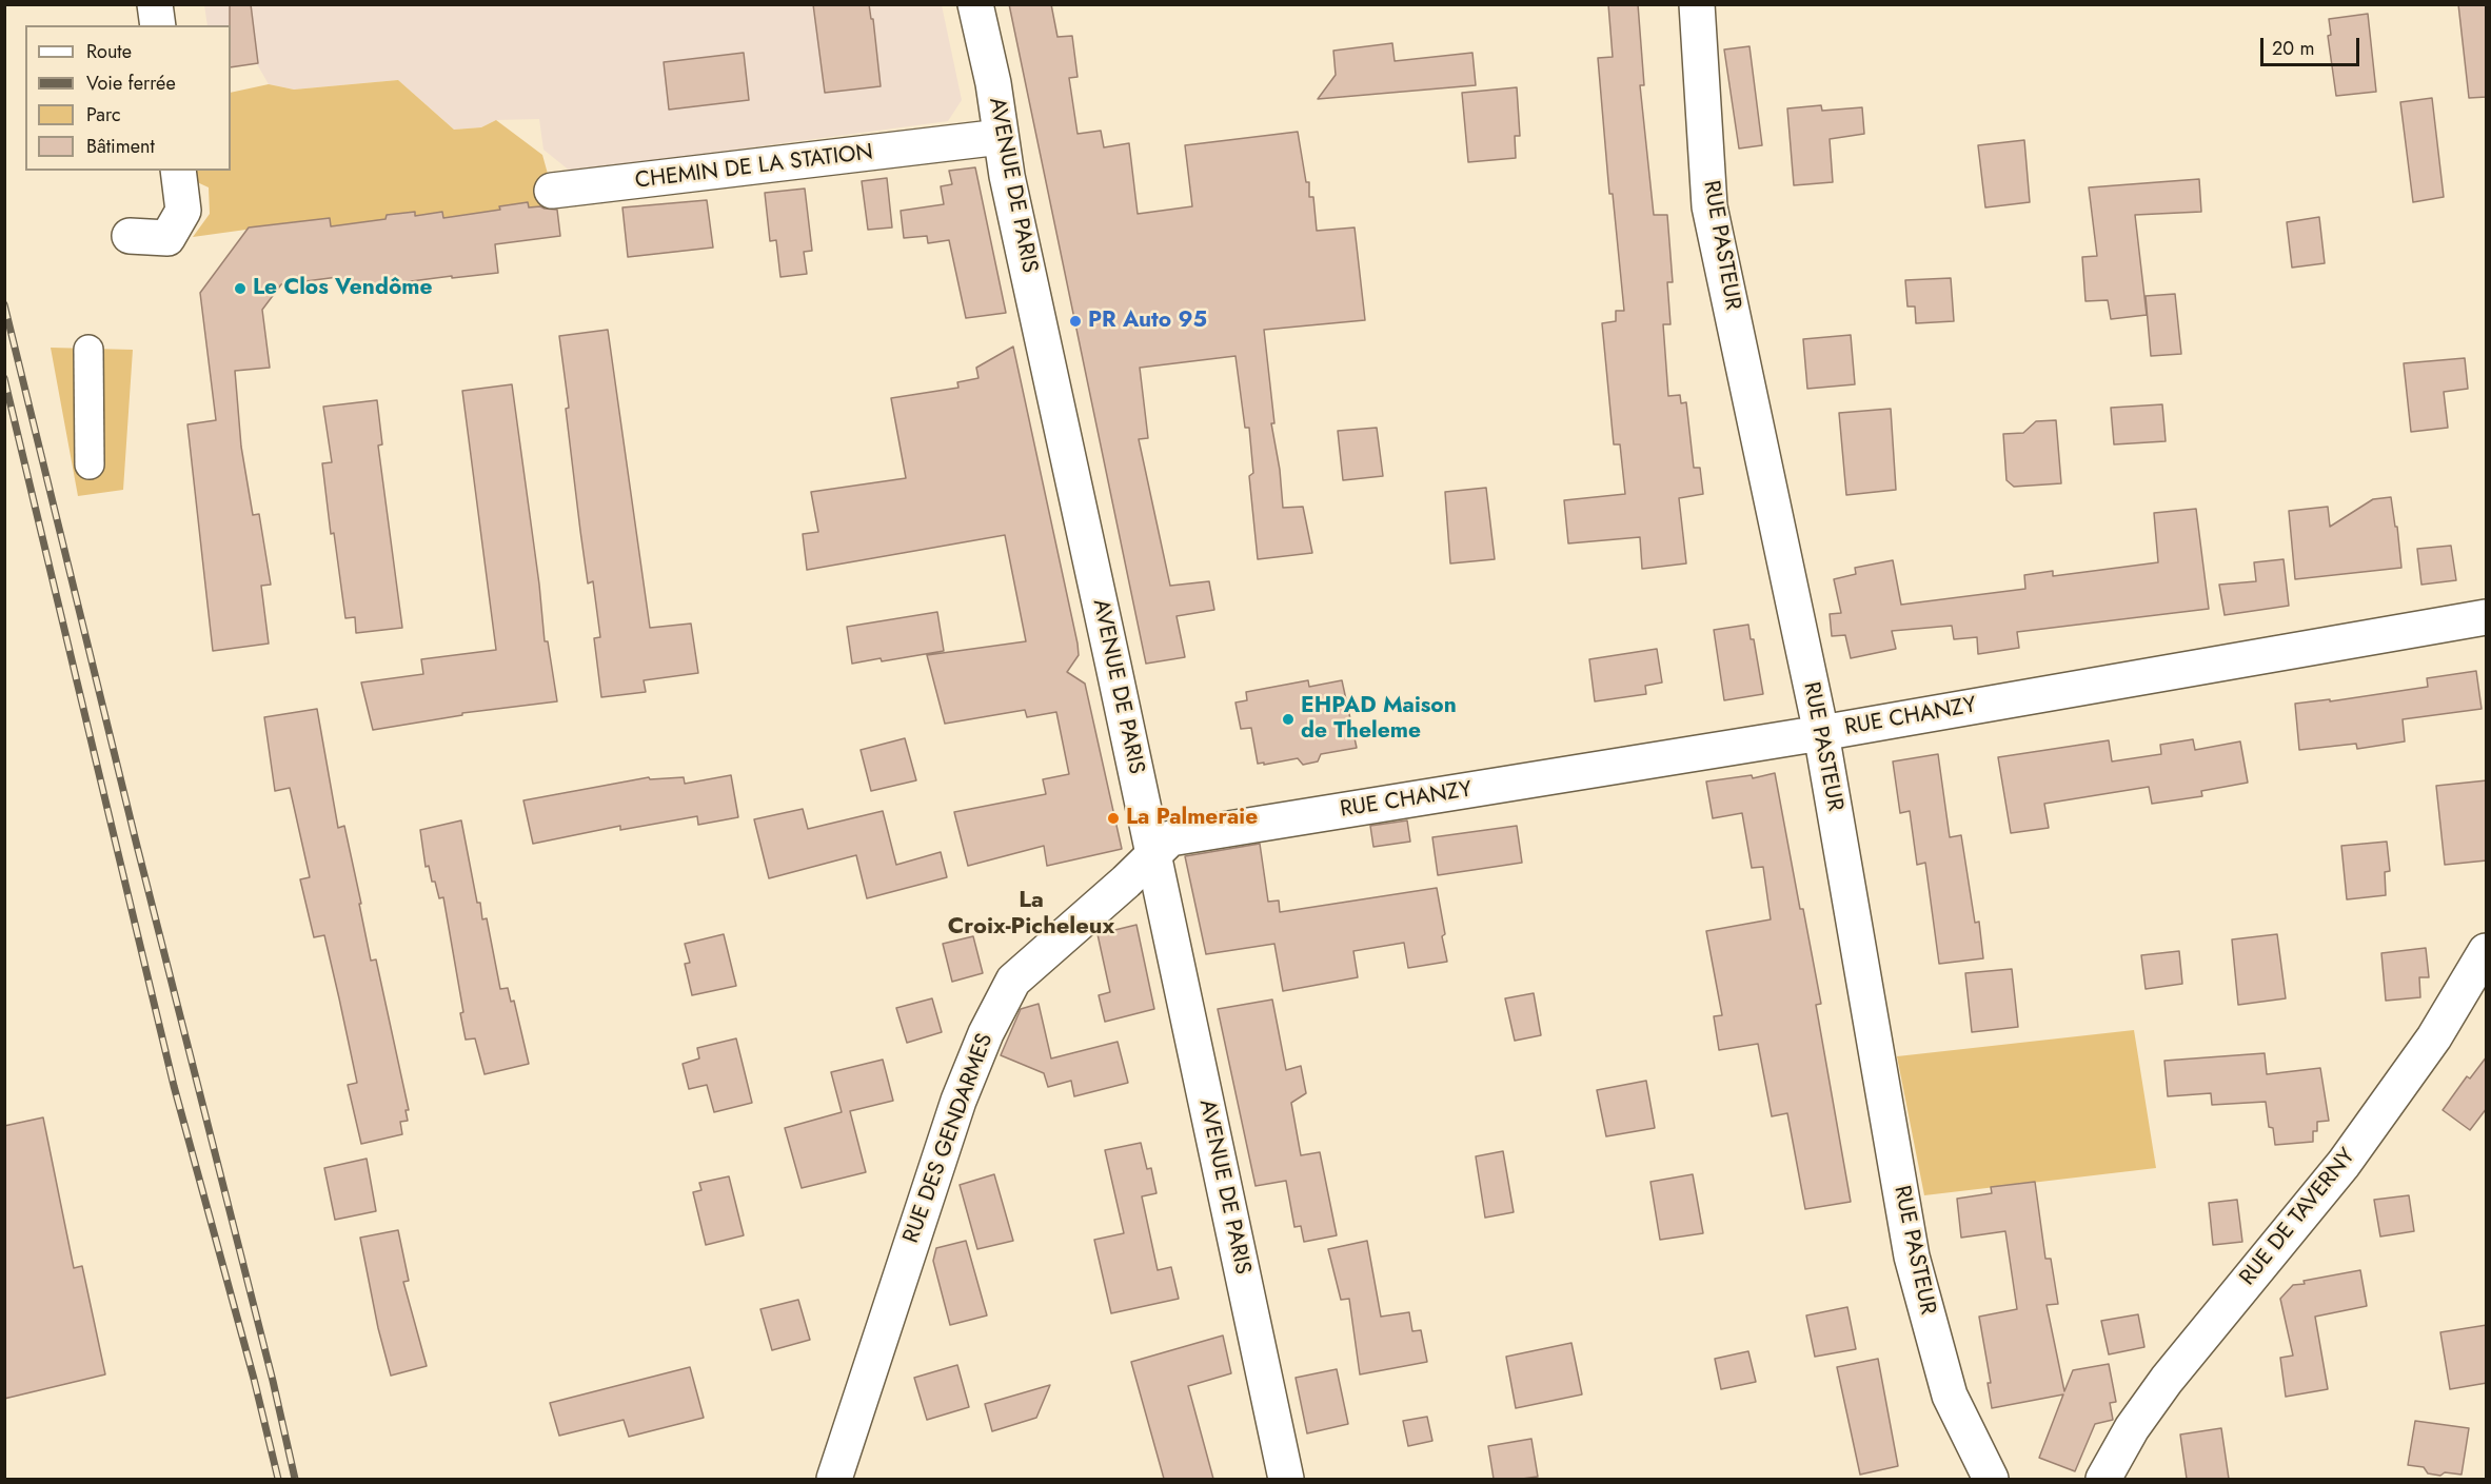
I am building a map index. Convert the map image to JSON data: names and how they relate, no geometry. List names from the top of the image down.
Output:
{
  "streets": {
    "street": [
      "CHEMIN DE LA STATION",
      "AVENUE DE PARIS",
      "RUE PASTEUR",
      "RUE CHANZY",
      "RUE DES GENDARMES",
      "RUE DE TAVERNY"
    ]
  },
  "crossings": [
    ["CHEMIN DE LA STATION", "AVENUE DE PARIS"],
    ["AVENUE DE PARIS", "RUE CHANZY"],
    ["AVENUE DE PARIS", "RUE DES GENDARMES"],
    ["RUE PASTEUR", "RUE CHANZY"],
    ["RUE CHANZY", "RUE DES GENDARMES"]
  ],
  "districts": ["La Croix-Picheleux"],
  "places": [
    "Le Clos Vendôme",
    "PR Auto 95",
    "EHPAD Maison de Theleme",
    "La Palmeraie"
  ],
  "legend": [
    "Route",
    "Voie ferrée",
    "Parc",
    "Bâtiment"
  ],
  "scale_bar": "20 m"
}
